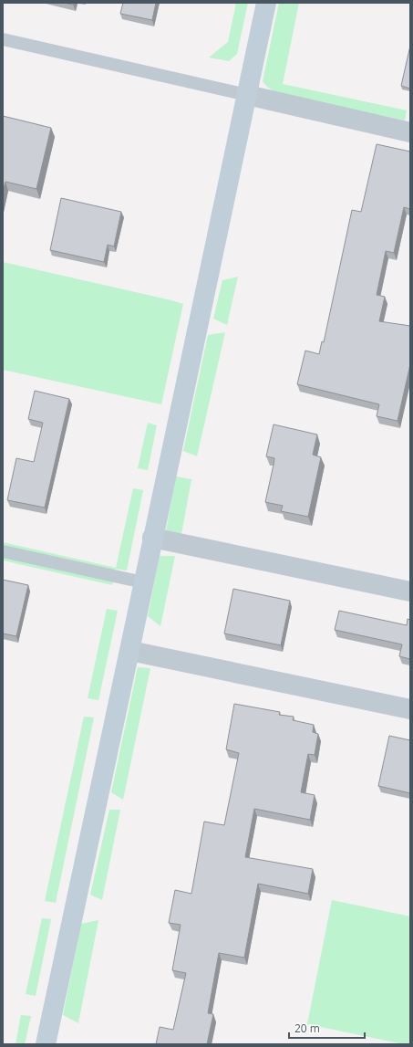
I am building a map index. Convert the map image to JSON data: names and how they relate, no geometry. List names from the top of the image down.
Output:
{
  "scale_bar": "20 m"
}
